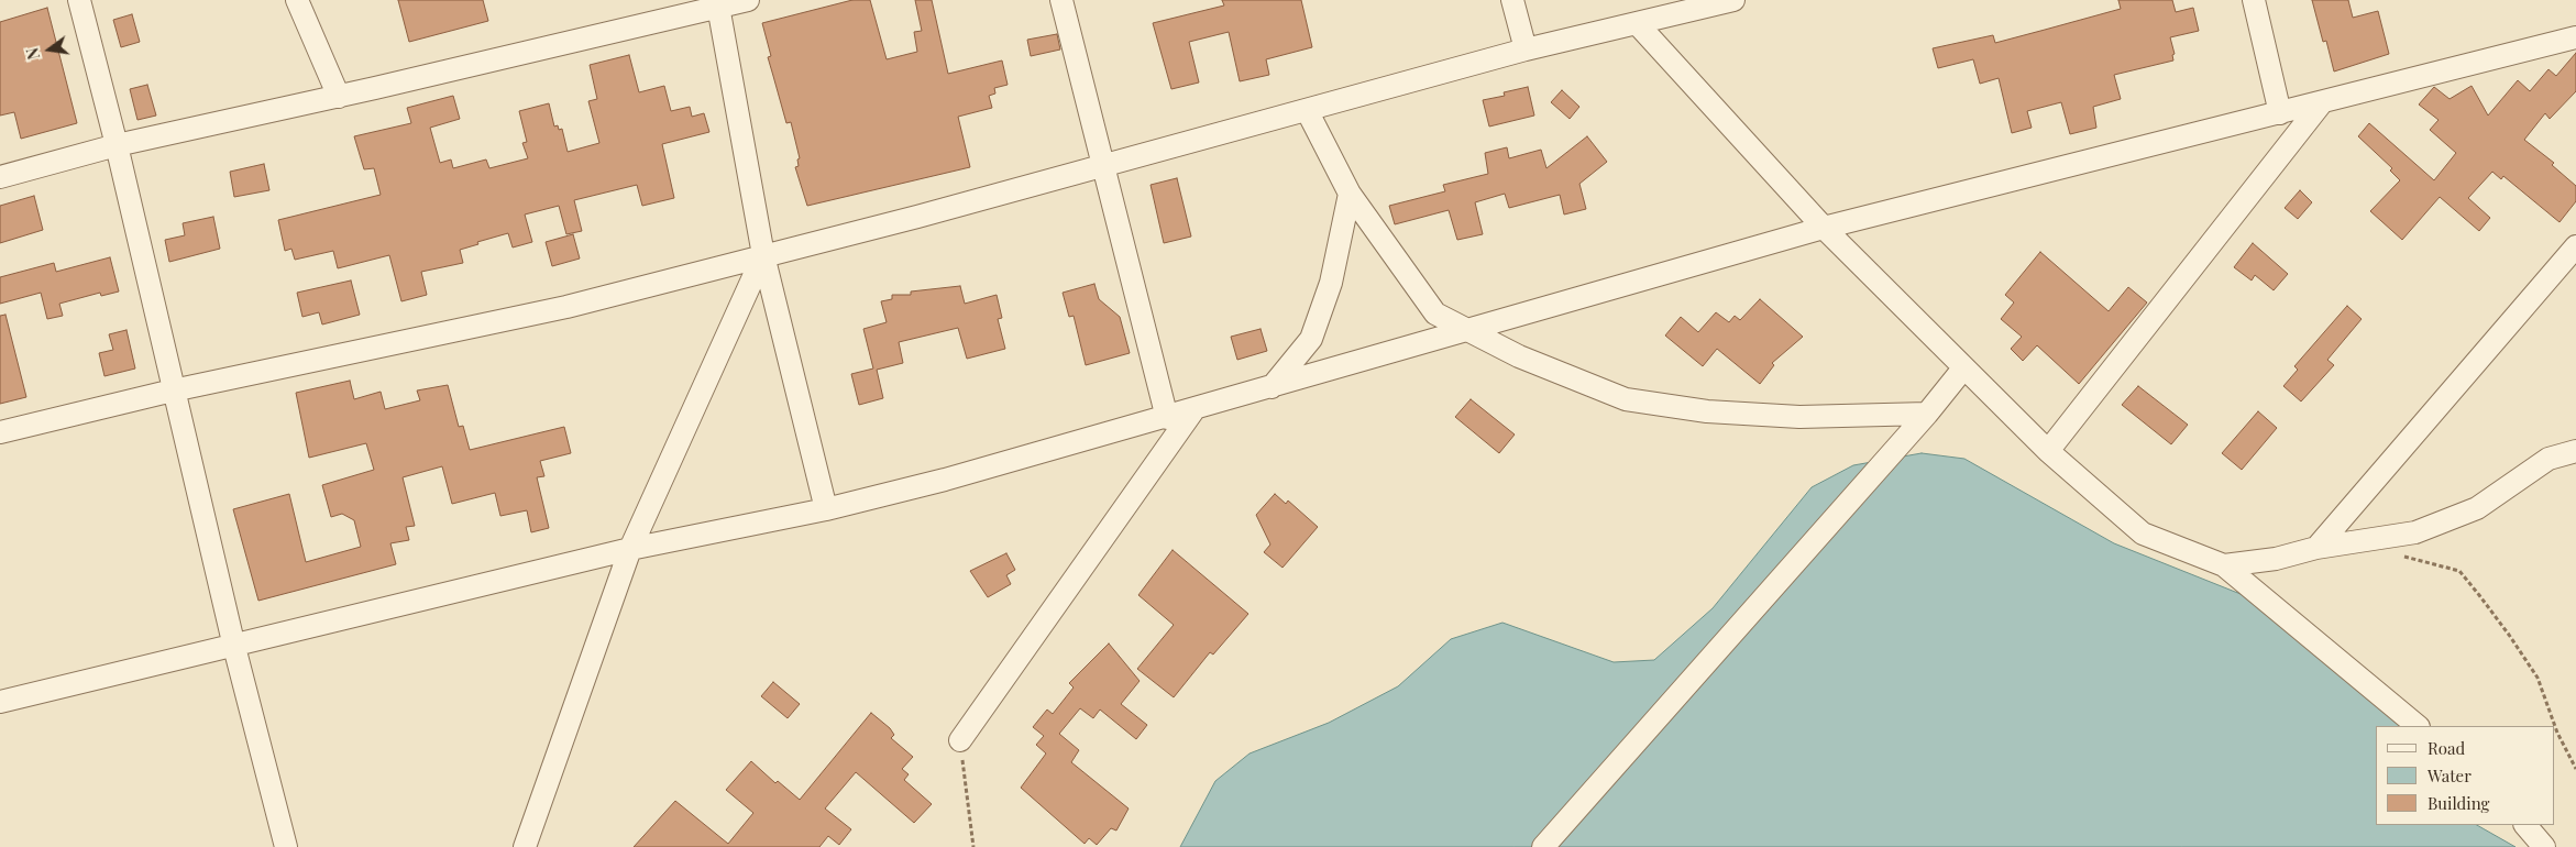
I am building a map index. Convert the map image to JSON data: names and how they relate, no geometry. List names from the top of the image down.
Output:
{
  "legend": ["Road", "Water", "Building"],
  "north": "left"
}
